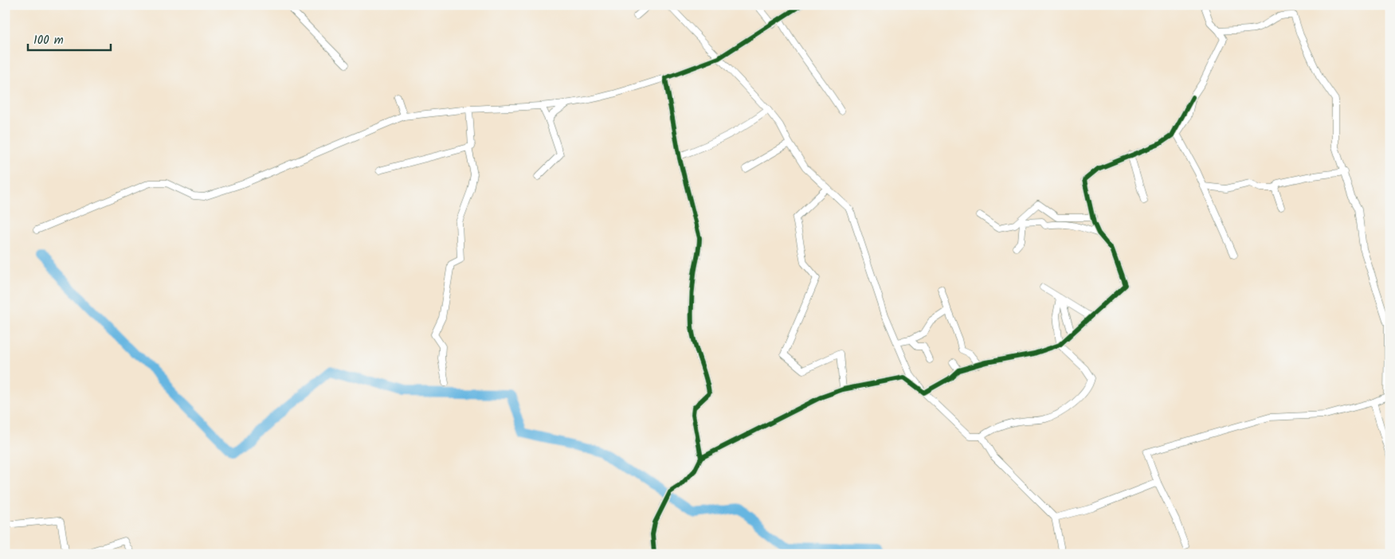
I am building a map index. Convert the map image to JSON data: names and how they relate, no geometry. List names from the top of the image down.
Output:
{
  "scale_bar": "100 m"
}
